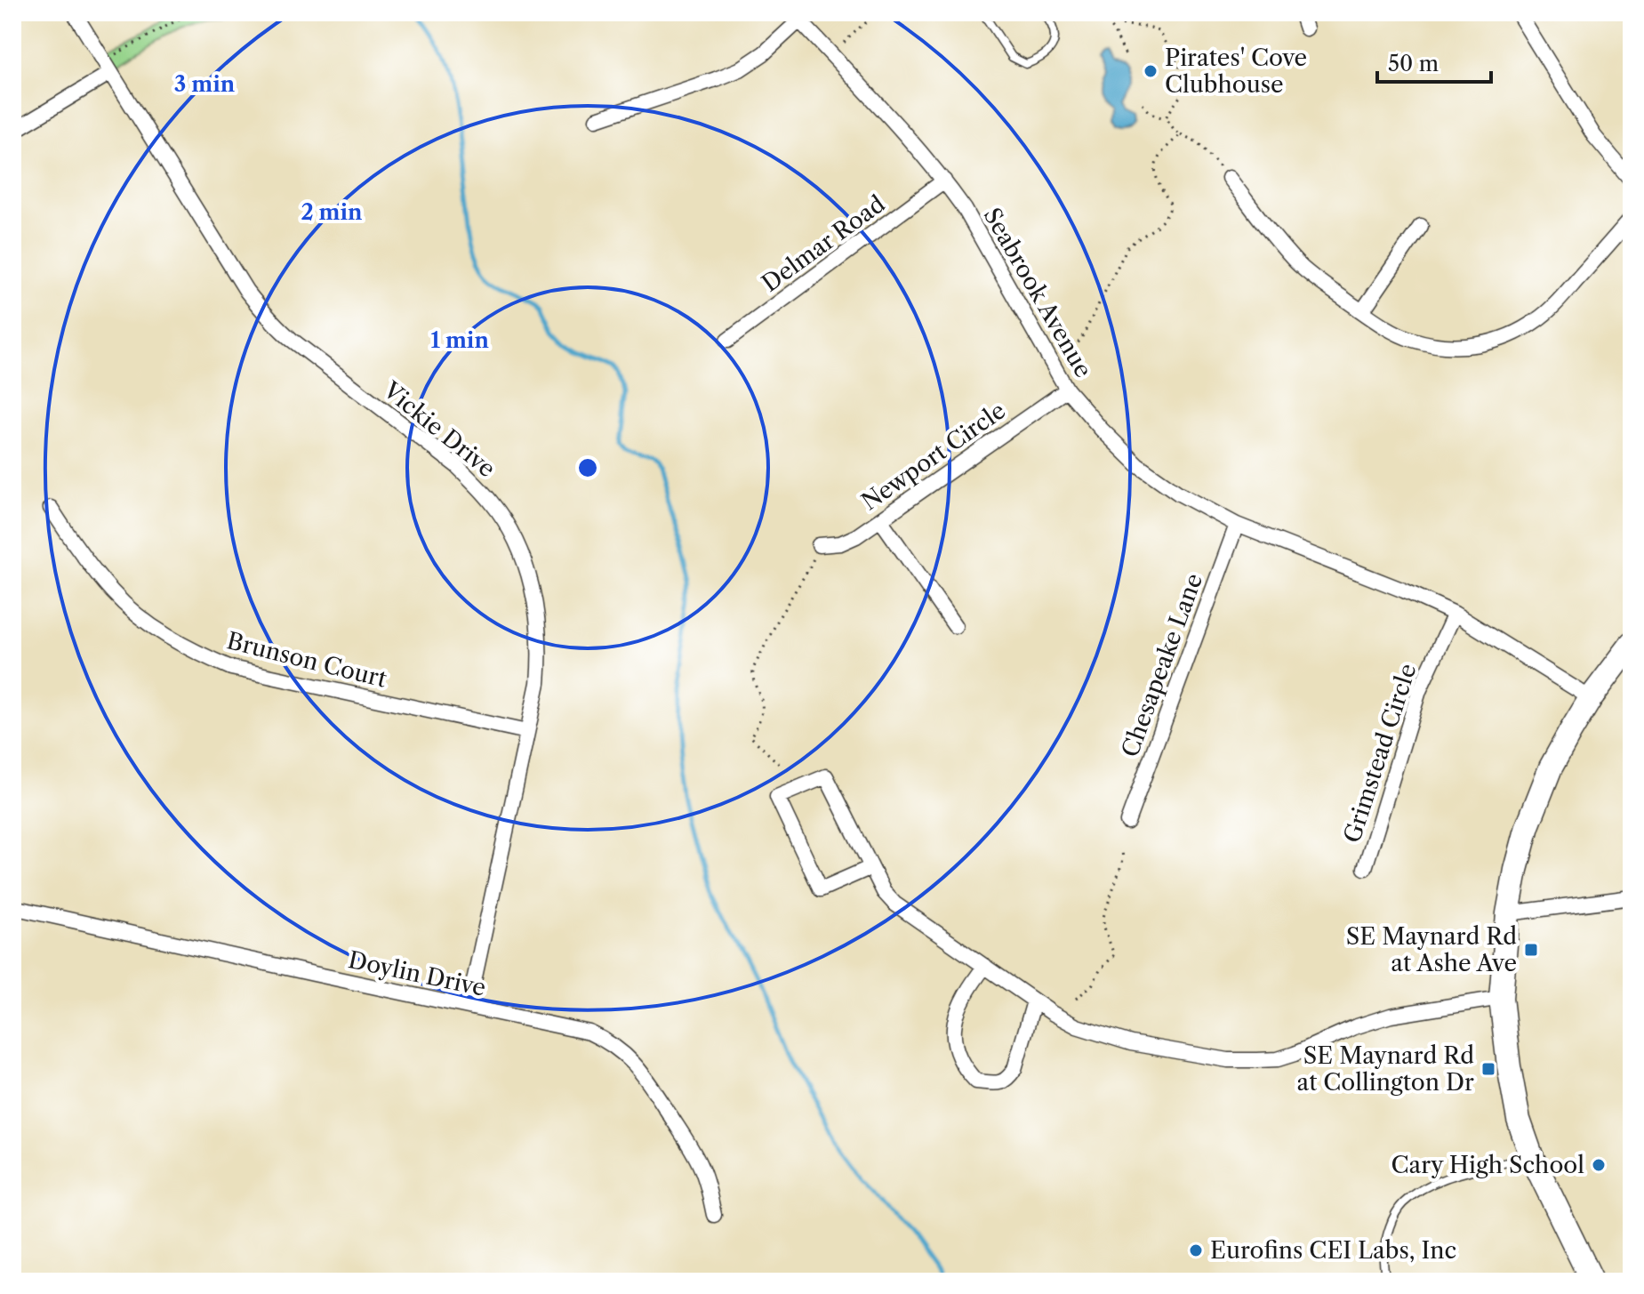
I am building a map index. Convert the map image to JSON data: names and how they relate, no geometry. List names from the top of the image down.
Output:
{
  "streets": {
    "street": [
      "Delmar Road",
      "Seabrook Avenue",
      "Vickie Drive",
      "Newport Circle",
      "Brunson Court",
      "Chesapeake Lane",
      "Grimstead Circle",
      "Doylin Drive"
    ]
  },
  "crossings": [
    ["Delmar Road", "Seabrook Avenue"],
    ["Seabrook Avenue", "Newport Circle"],
    ["Seabrook Avenue", "Chesapeake Lane"],
    ["Seabrook Avenue", "Grimstead Circle"],
    ["Vickie Drive", "Brunson Court"],
    ["Vickie Drive", "Doylin Drive"]
  ],
  "places": {
    "other": ["Pirates' Cove Clubhouse", "Cary High School", "Eurofins CEI Labs, Inc"],
    "transit": ["SE Maynard Rd at Ashe Ave", "SE Maynard Rd at Collington Dr"]
  },
  "scale_bar": "50 m",
  "rings": ["3 min", "2 min", "1 min"]
}
